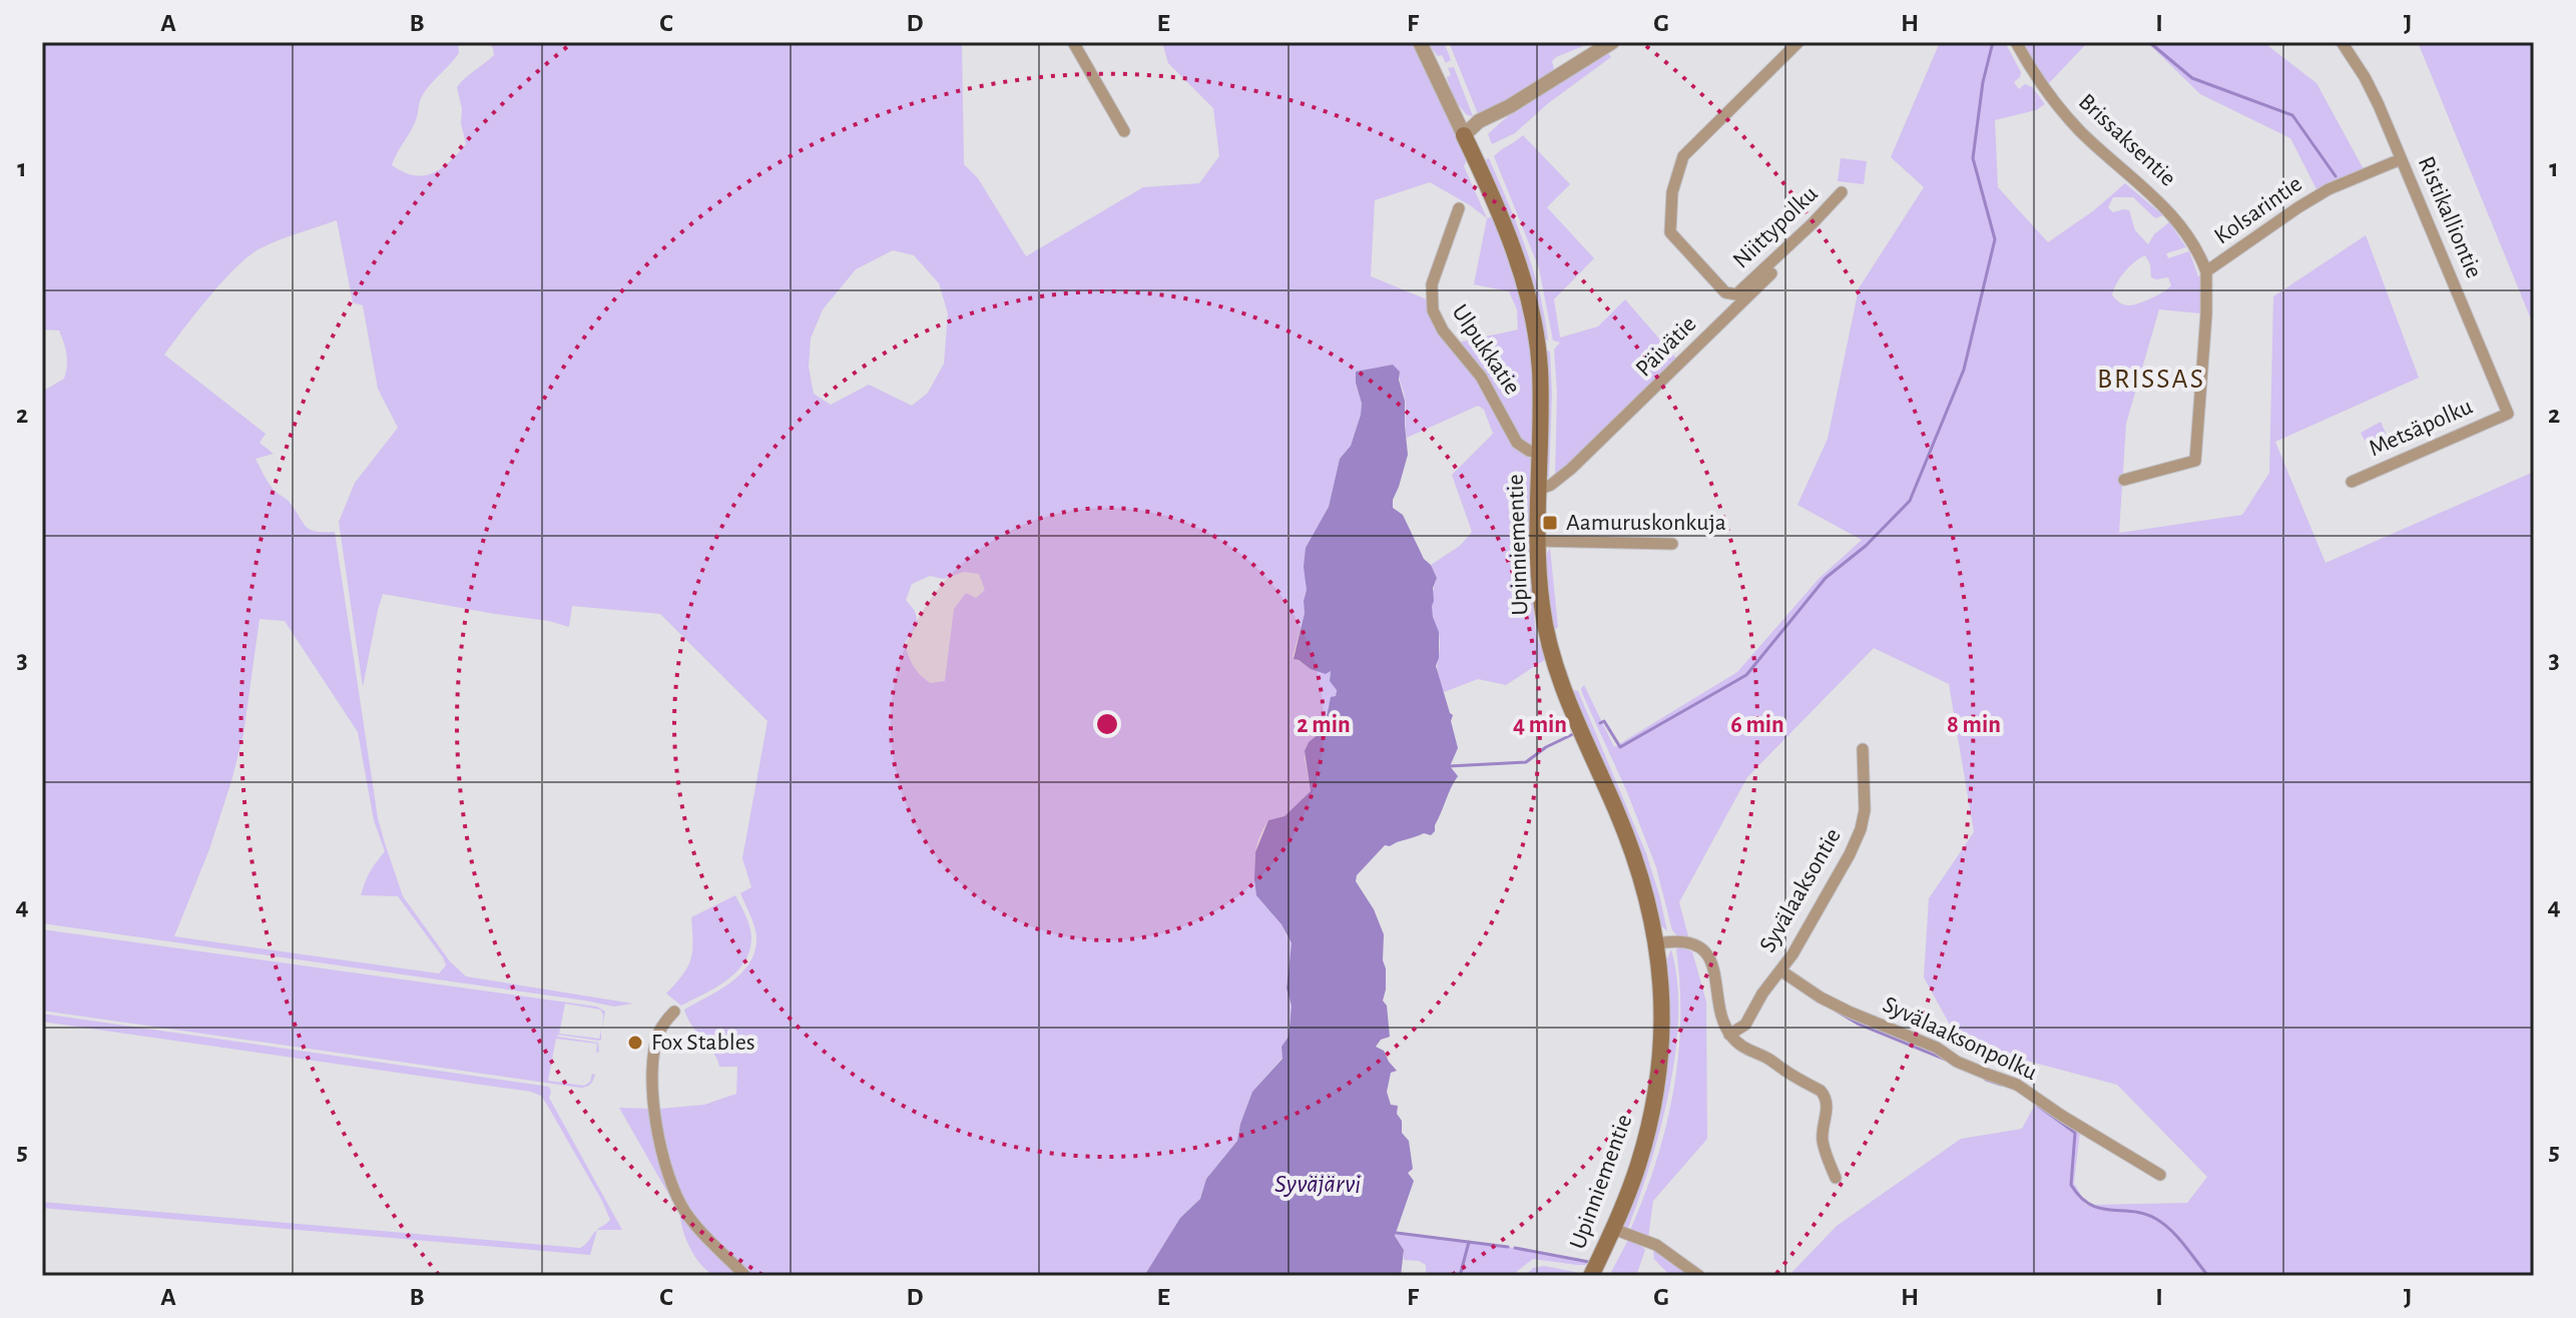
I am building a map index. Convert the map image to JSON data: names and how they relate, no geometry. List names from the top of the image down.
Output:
{
  "streets": {
    "main road": ["Upinniementie"],
    "street": [
      "Brissaksentie",
      "Kolsarintie",
      "Ristikalliontie",
      "Niittypolku",
      "Päivätie",
      "Ulpukkatie",
      "Metsäpolku",
      "Syvälaaksontie",
      "Syvälaaksonpolku"
    ]
  },
  "crossings": [
    ["Brissaksentie", "Kolsarintie"],
    ["Kolsarintie", "Ristikalliontie"],
    ["Ristikalliontie", "Metsäpolku"],
    ["Niittypolku", "Päivätie"],
    ["Päivätie", "Upinniementie"],
    ["Ulpukkatie", "Upinniementie"],
    ["Syvälaaksontie", "Syvälaaksonpolku"]
  ],
  "districts": ["BRISSAS"],
  "water": ["Syväjärvi"],
  "places": {
    "transit": ["Aamuruskonkuja"],
    "other": ["Fox Stables"]
  },
  "grid": {
    "columns": [
      "A",
      "B",
      "C",
      "D",
      "E",
      "F",
      "G",
      "H",
      "I",
      "J"
    ],
    "rows": [
      "1",
      "2",
      "3",
      "4",
      "5"
    ]
  },
  "rings": [
    "2 min",
    "4 min",
    "6 min",
    "8 min"
  ]
}
